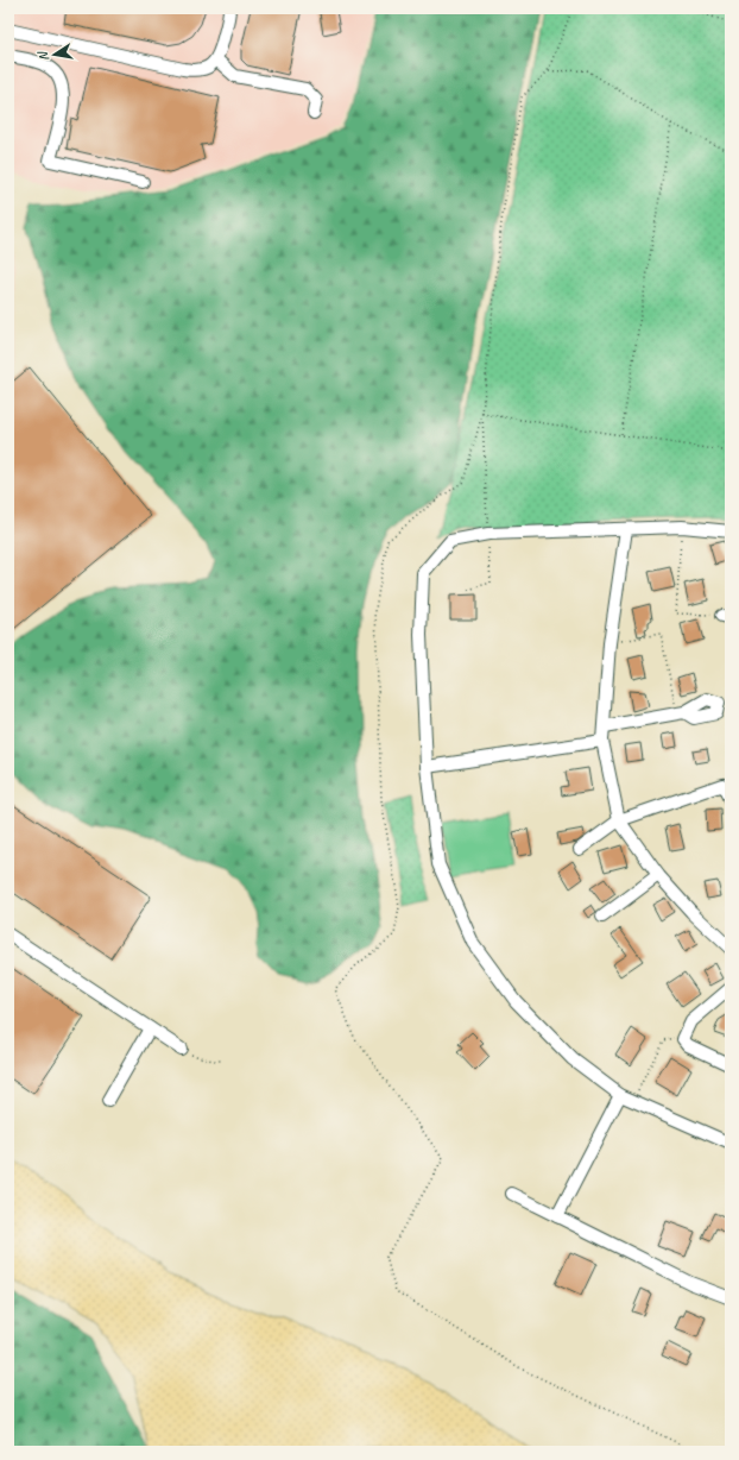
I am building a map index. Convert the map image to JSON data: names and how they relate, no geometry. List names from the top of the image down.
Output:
{
  "north": "left"
}
